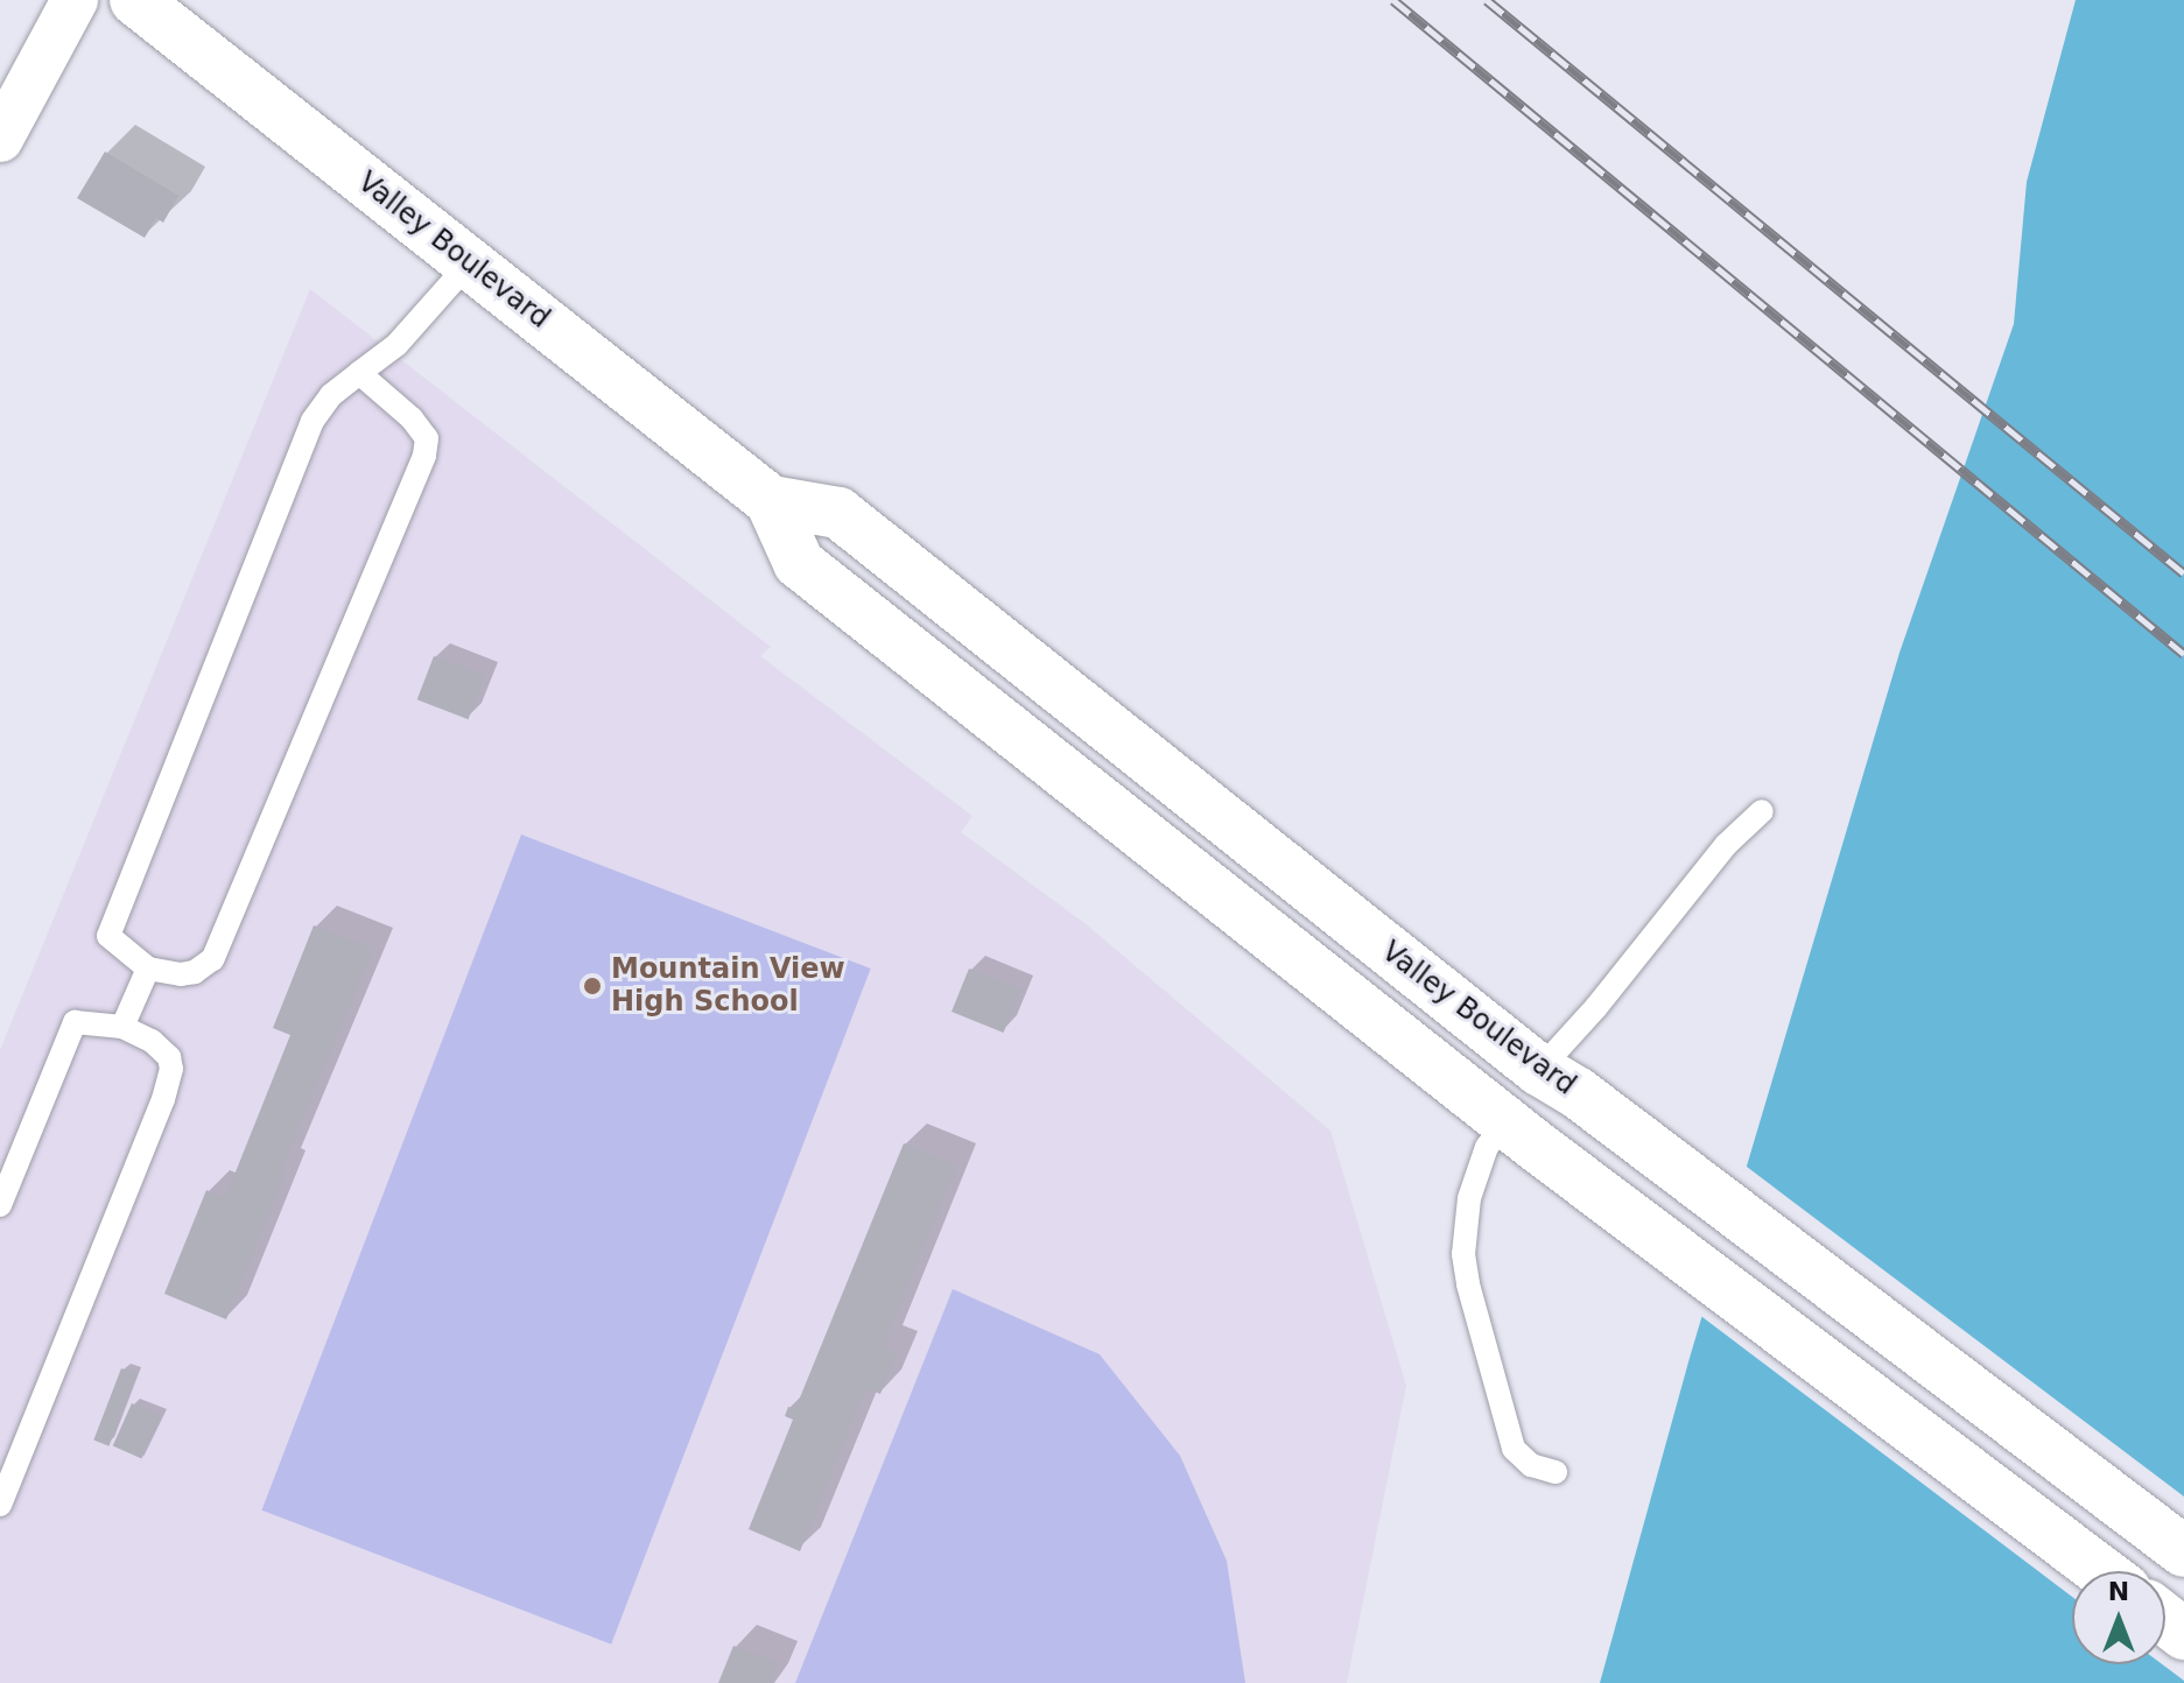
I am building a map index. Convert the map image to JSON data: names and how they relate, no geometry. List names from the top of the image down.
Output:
{
  "streets": {
    "main road": ["Valley Boulevard"]
  },
  "places": ["Mountain View High School"],
  "north": "top"
}
